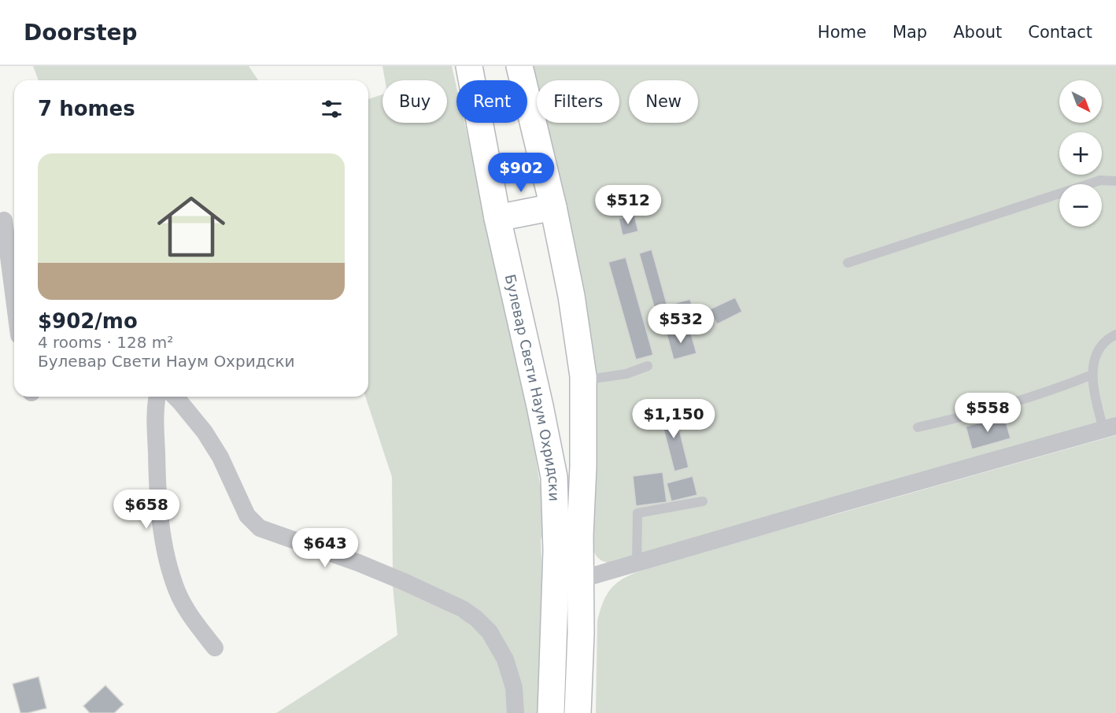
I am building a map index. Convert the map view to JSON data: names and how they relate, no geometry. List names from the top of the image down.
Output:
{
  "streets": {
    "main road": ["Булевар Свети Наум Охридски"]
  },
  "north": "bottom right",
  "page": {
    "header": "Doorstep",
    "nav": [
      "Home",
      "Map",
      "About",
      "Contact"
    ],
    "map_buttons": ["+", "−"],
    "chip": [
      "Buy",
      "Rent",
      "Filters",
      "New"
    ],
    "heading": "7 homes",
    "list": [
      {
        "name": "$902/mo",
        "note": "4 rooms · 128 m² · Булевар Свети Наум Охридски"
      }
    ],
    "price": [
      "$902",
      "$512",
      "$532",
      "$558",
      "$1,150",
      "$658",
      "$643"
    ]
  }
}
